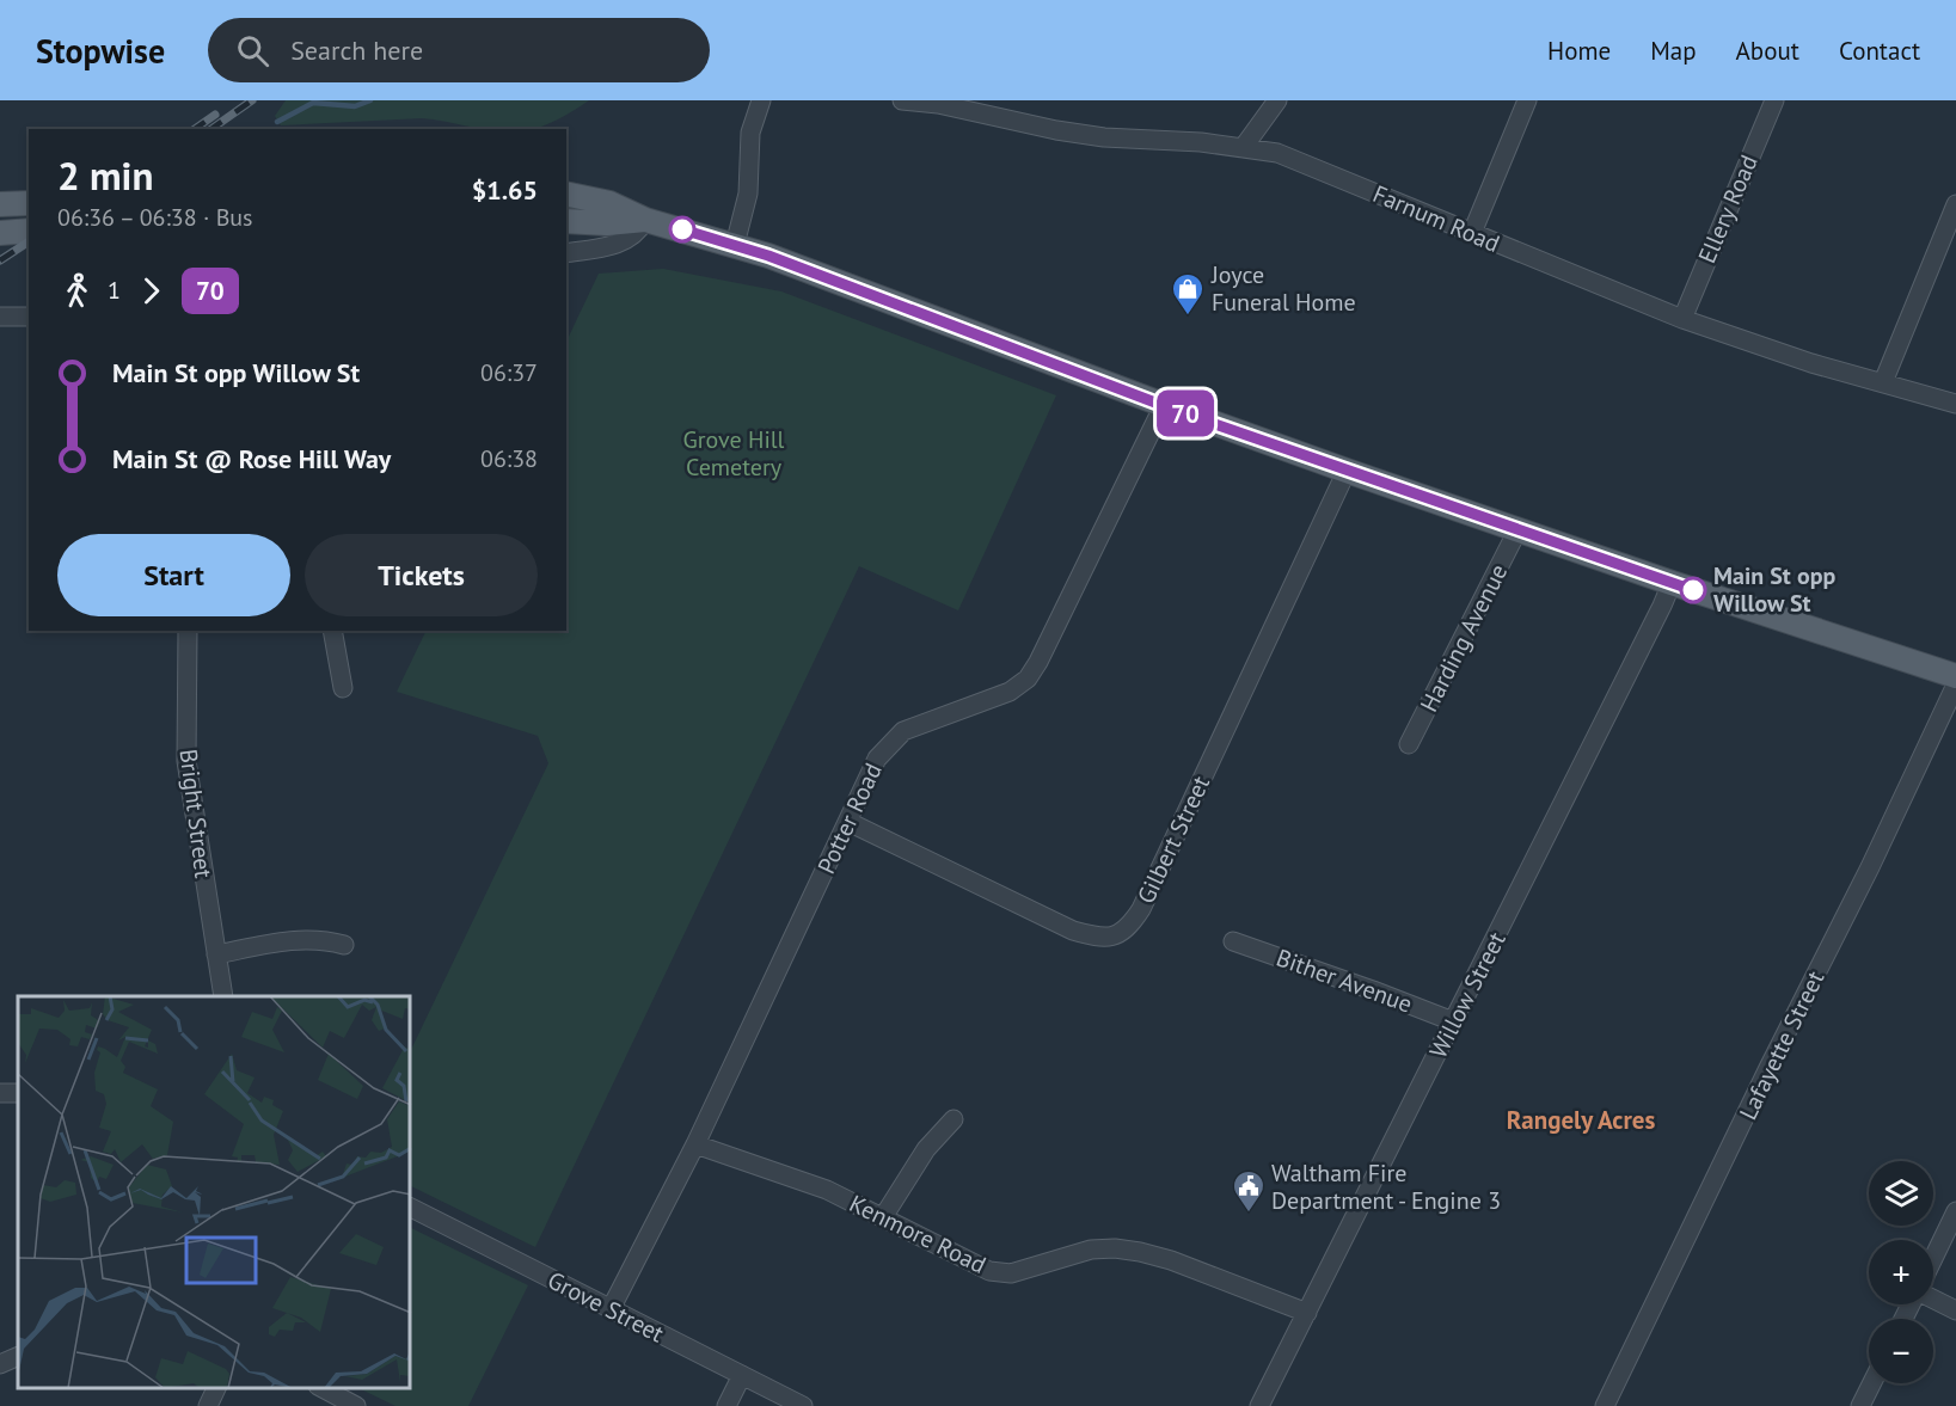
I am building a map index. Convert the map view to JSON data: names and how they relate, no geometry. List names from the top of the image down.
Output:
{
  "streets": {
    "street": [
      "Ellery Road",
      "Farnum Road",
      "Harding Avenue",
      "Bright Street",
      "Potter Road",
      "Gilbert Street",
      "Bither Avenue",
      "Willow Street",
      "Lafayette Street",
      "Kenmore Road",
      "Grove Street"
    ]
  },
  "crossings": [
    ["Ellery Road", "Farnum Road"],
    ["Potter Road", "Gilbert Street"],
    ["Potter Road", "Kenmore Road"],
    ["Potter Road", "Grove Street"],
    ["Bither Avenue", "Willow Street"],
    ["Willow Street", "Kenmore Road"]
  ],
  "districts": ["Rangely Acres"],
  "parks": ["Grove Hill Cemetery"],
  "places": {
    "shop": ["Joyce Funeral Home"],
    "other": ["Main St opp Willow St"],
    "public building": ["Waltham Fire Department - Engine 3"]
  },
  "lines": ["bus line 70"],
  "page": {
    "header": "Stopwise",
    "search": "Search here",
    "nav": [
      "Home",
      "Map",
      "About",
      "Contact"
    ],
    "on_map": "70",
    "heading": ["2 min", "06:36 – 06:38 · Bus", "$1.65"],
    "legs": ["1", "70"],
    "list": [
      {
        "name": "Main St opp Willow St",
        "value": "06:37"
      },
      {
        "name": "Main St @ Rose Hill Way",
        "value": "06:38"
      }
    ],
    "buttons": ["Start", "Tickets"],
    "map_buttons": ["+", "−"]
  }
}
